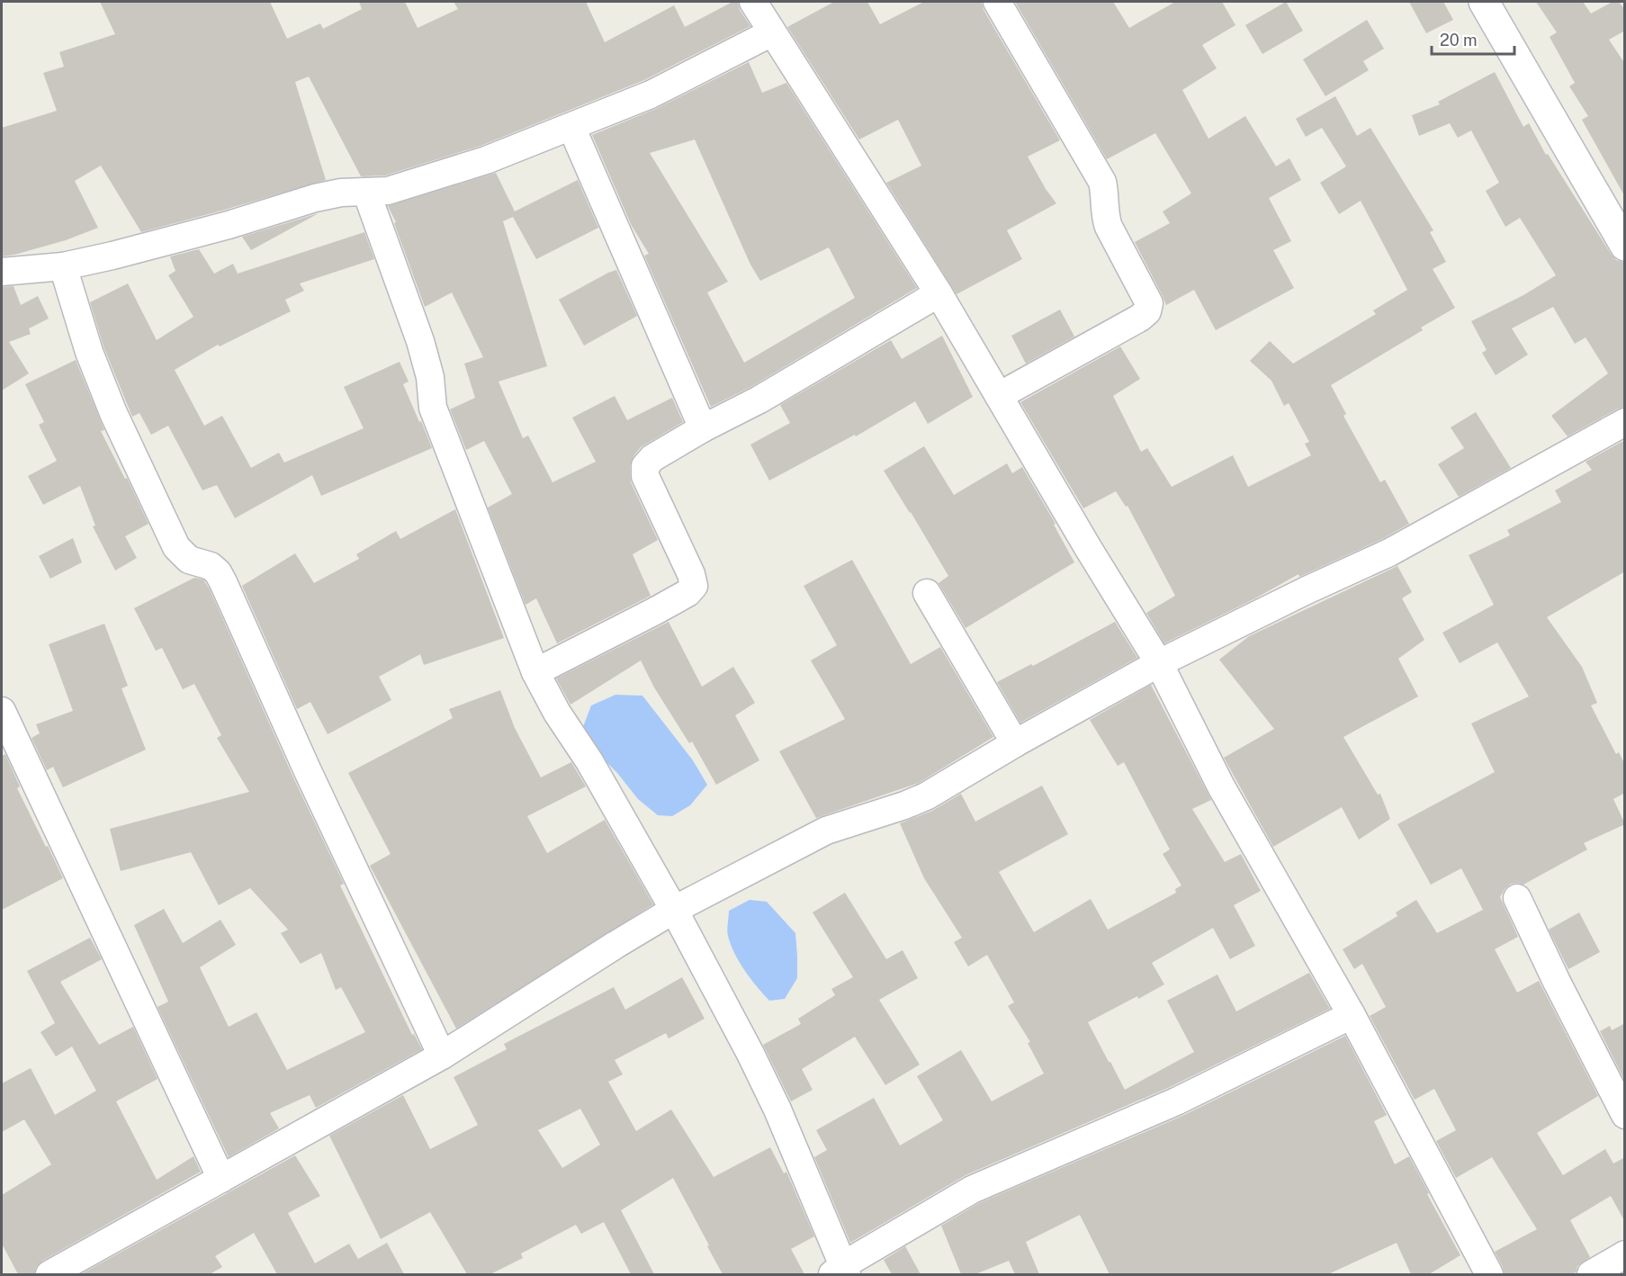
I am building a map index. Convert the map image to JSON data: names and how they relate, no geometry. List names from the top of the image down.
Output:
{
  "scale_bar": "20 m"
}
